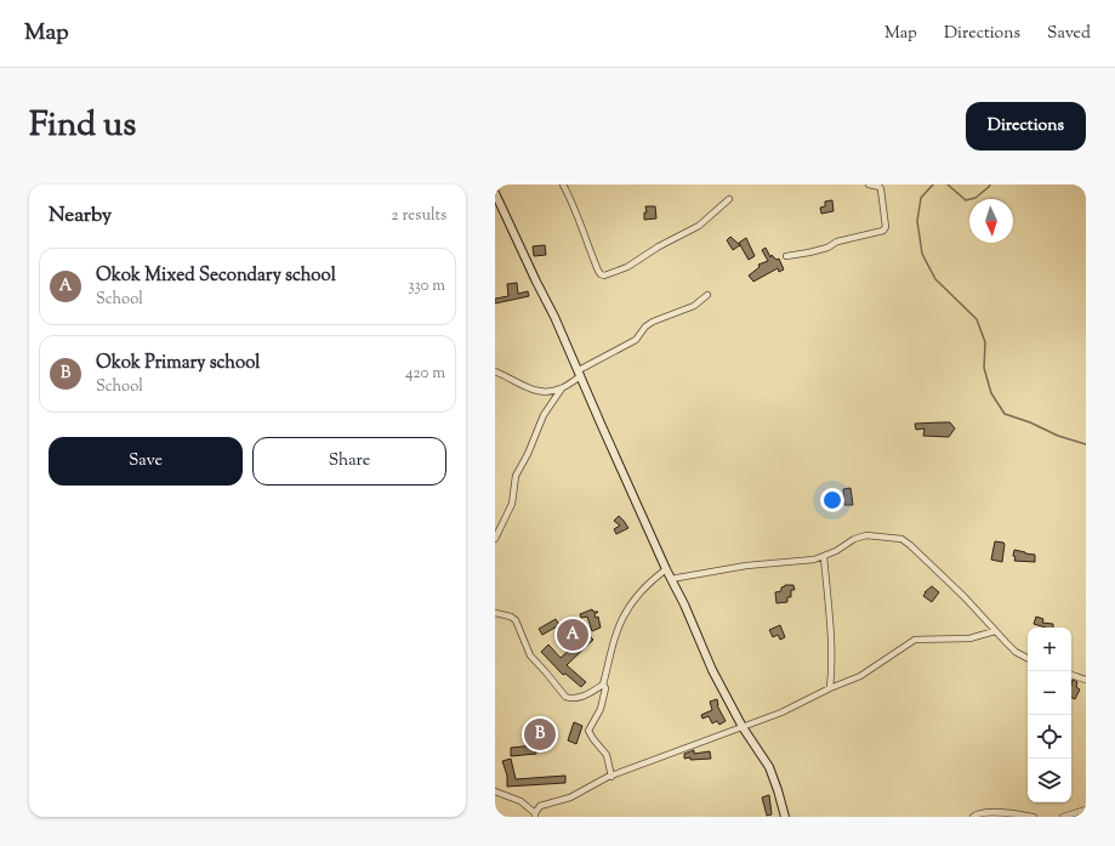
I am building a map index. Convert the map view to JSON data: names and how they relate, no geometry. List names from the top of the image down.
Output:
{
  "north": "bottom",
  "page": {
    "header": "Map",
    "nav": ["Map", "Directions", "Saved"],
    "title": "Find us",
    "buttons": [
      "Directions",
      ["Save", "Share"]
    ],
    "heading": ["Nearby", "2 results"],
    "list": [
      {
        "mark": "A",
        "name": "Okok Mixed Secondary school",
        "note": "School",
        "value": "330 m"
      },
      {
        "mark": "B",
        "name": "Okok Primary school",
        "note": "School",
        "value": "420 m"
      }
    ],
    "pins": ["A", "B"],
    "map_buttons": ["+", "−"]
  }
}
